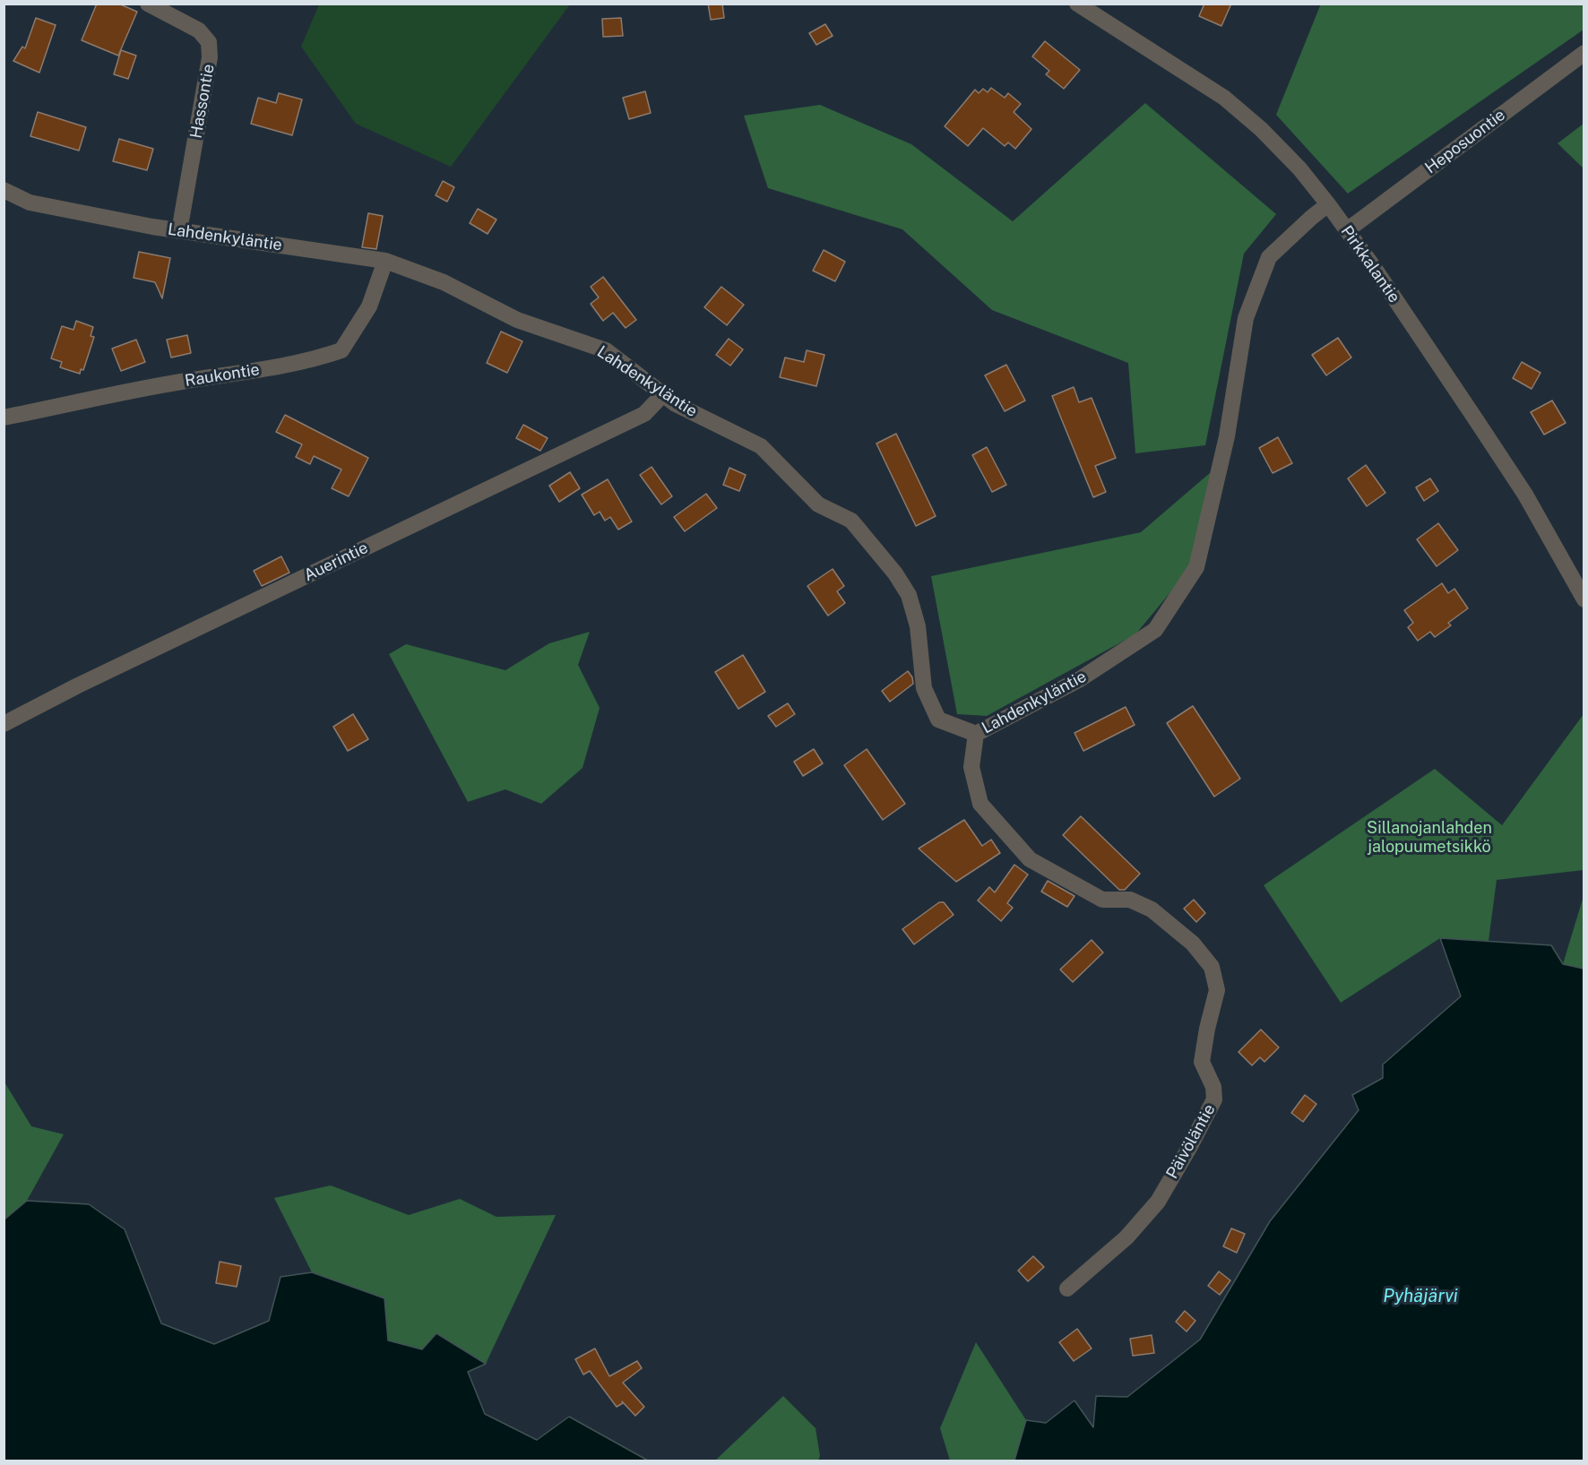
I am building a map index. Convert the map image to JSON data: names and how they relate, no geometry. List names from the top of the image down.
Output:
{
  "streets": {
    "street": [
      "Hassontie",
      "Heposuontie",
      "Lahdenkyläntie",
      "Pirkkalantie",
      "Raukontie",
      "Auerintie",
      "Päivöläntie"
    ]
  },
  "crossings": [
    ["Hassontie", "Lahdenkyläntie"],
    ["Heposuontie", "Pirkkalantie"],
    ["Lahdenkyläntie", "Pirkkalantie"],
    ["Lahdenkyläntie", "Raukontie"],
    ["Lahdenkyläntie", "Auerintie"],
    ["Lahdenkyläntie", "Päivöläntie"]
  ],
  "water": ["Pyhäjärvi"],
  "parks": ["Sillanojanlahden jalopuumetsikkö"]
}
